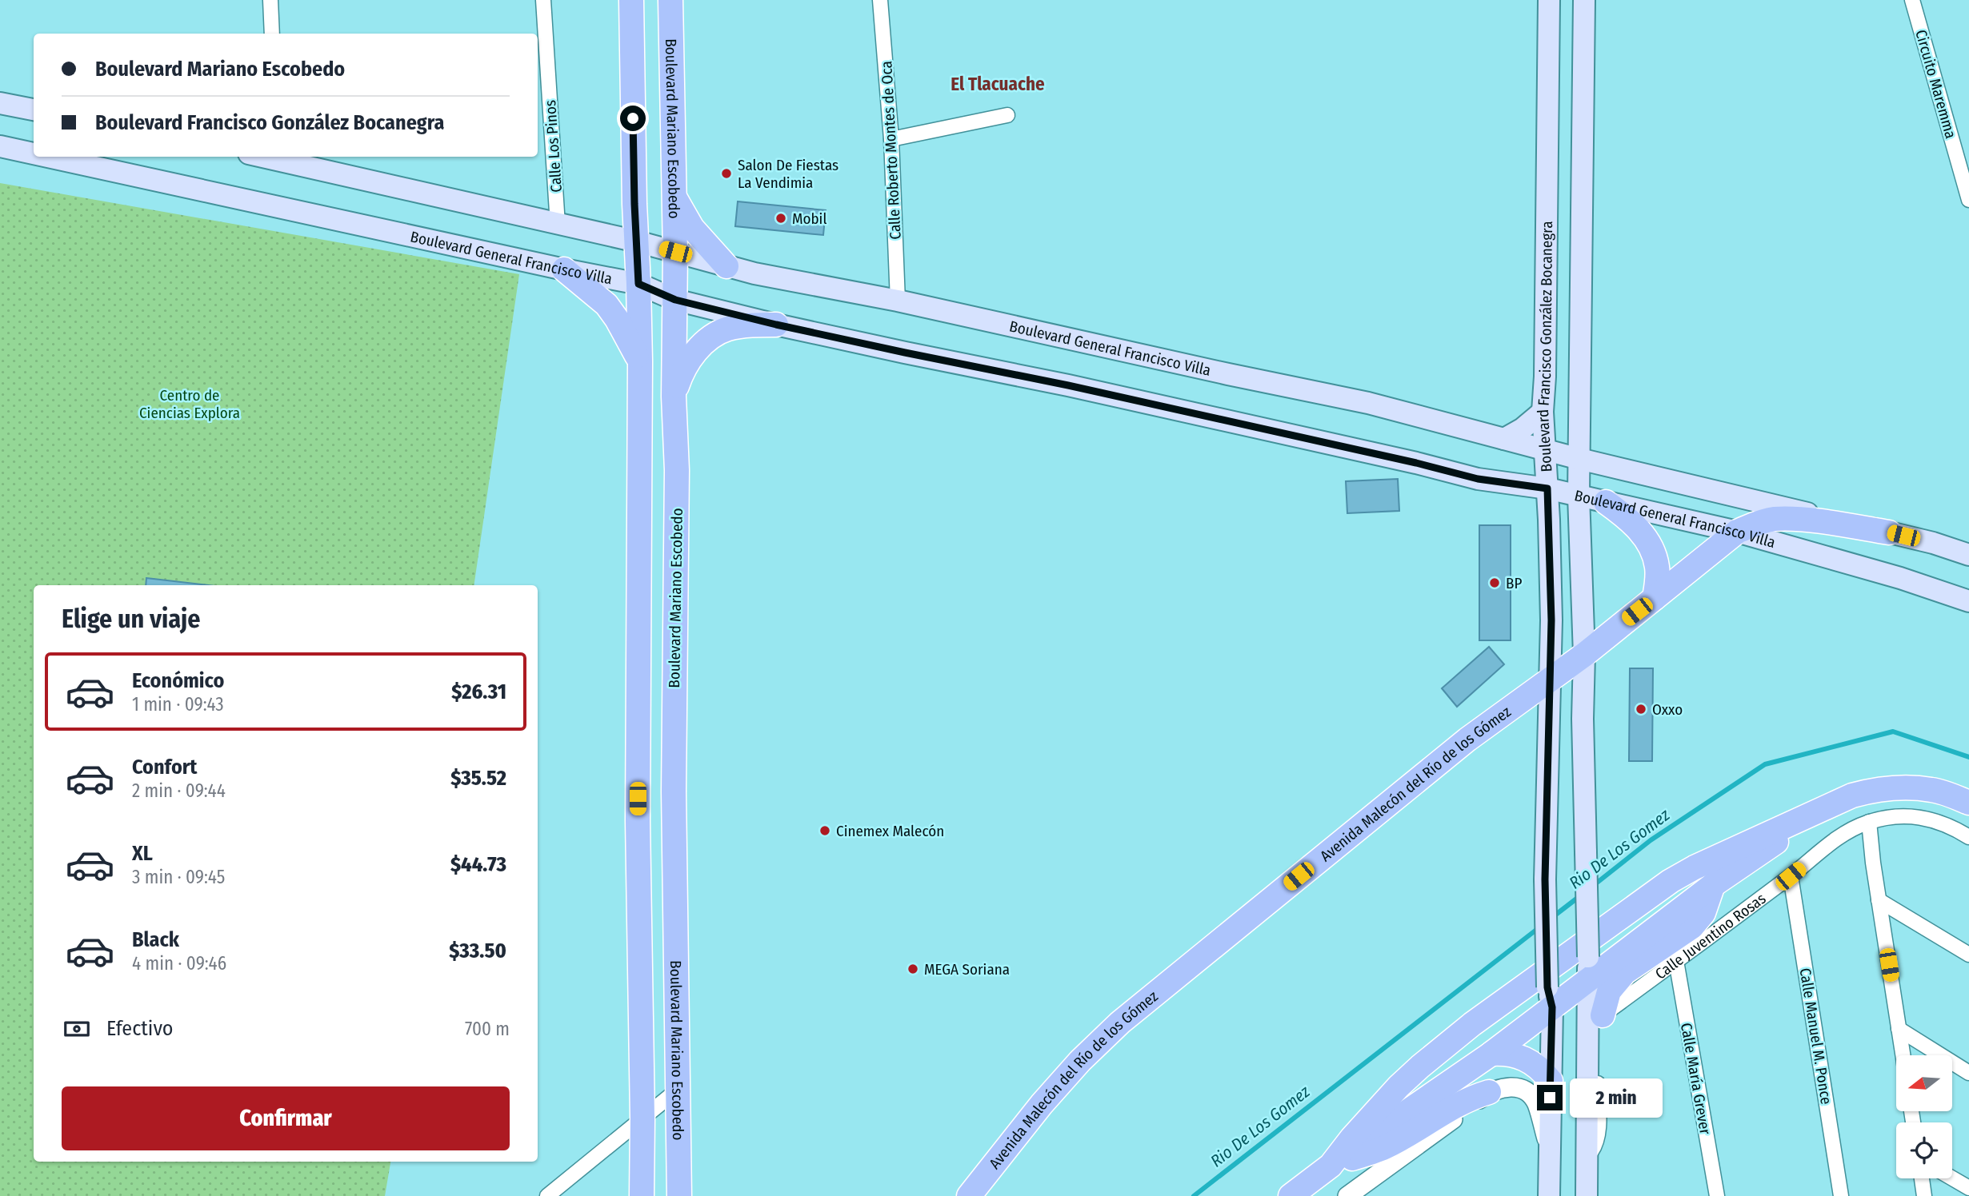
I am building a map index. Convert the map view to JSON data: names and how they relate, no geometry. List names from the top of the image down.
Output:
{
  "streets": {
    "main road": [
      "Boulevard Mariano Escobedo",
      "Boulevard General Francisco Villa",
      "Boulevard Francisco González Bocanegra",
      "Avenida Malecón del Río de los Gómez"
    ],
    "street": [
      "Circuito Maremma",
      "Calle Los Pinos",
      "Calle Roberto Montes de Oca",
      "Calle Juventino Rosas",
      "Calle Manuel M. Ponce",
      "Calle María Grever"
    ]
  },
  "crossings": [
    ["Boulevard Mariano Escobedo", "Boulevard General Francisco Villa"],
    ["Calle Los Pinos", "Boulevard General Francisco Villa"],
    ["Calle Roberto Montes de Oca", "Boulevard General Francisco Villa"],
    ["Boulevard General Francisco Villa", "Boulevard Francisco González Bocanegra"],
    ["Boulevard General Francisco Villa", "Avenida Malecón del Río de los Gómez"],
    ["Boulevard Francisco González Bocanegra", "Avenida Malecón del Río de los Gómez"],
    ["Calle Juventino Rosas", "Calle Manuel M. Ponce"],
    ["Calle Juventino Rosas", "Calle María Grever"]
  ],
  "districts": ["El Tlacuache"],
  "water": ["Rio De Los Gomez"],
  "parks": ["Centro de Ciencias Explora"],
  "places": [
    "Salon De Fiestas La Vendimia",
    "Mobil",
    "BP",
    "Oxxo",
    "Cinemex Malecón",
    "MEGA Soriana"
  ],
  "north": "left",
  "page": {
    "banner": ["Boulevard Mariano Escobedo", "Boulevard Francisco González Bocanegra"],
    "heading": "Elige un viaje",
    "list": [
      {
        "name": "Económico",
        "note": "1 min · 09:43",
        "value": "$26.31"
      },
      {
        "name": "Confort",
        "note": "2 min · 09:44",
        "value": "$35.52"
      },
      {
        "name": "XL",
        "note": "3 min · 09:45",
        "value": "$44.73"
      },
      {
        "name": "Black",
        "note": "4 min · 09:46",
        "value": "$33.50"
      }
    ],
    "pay": ["Efectivo", "700 m"],
    "buttons": "Confirmar",
    "bubble": "2 min"
  }
}
